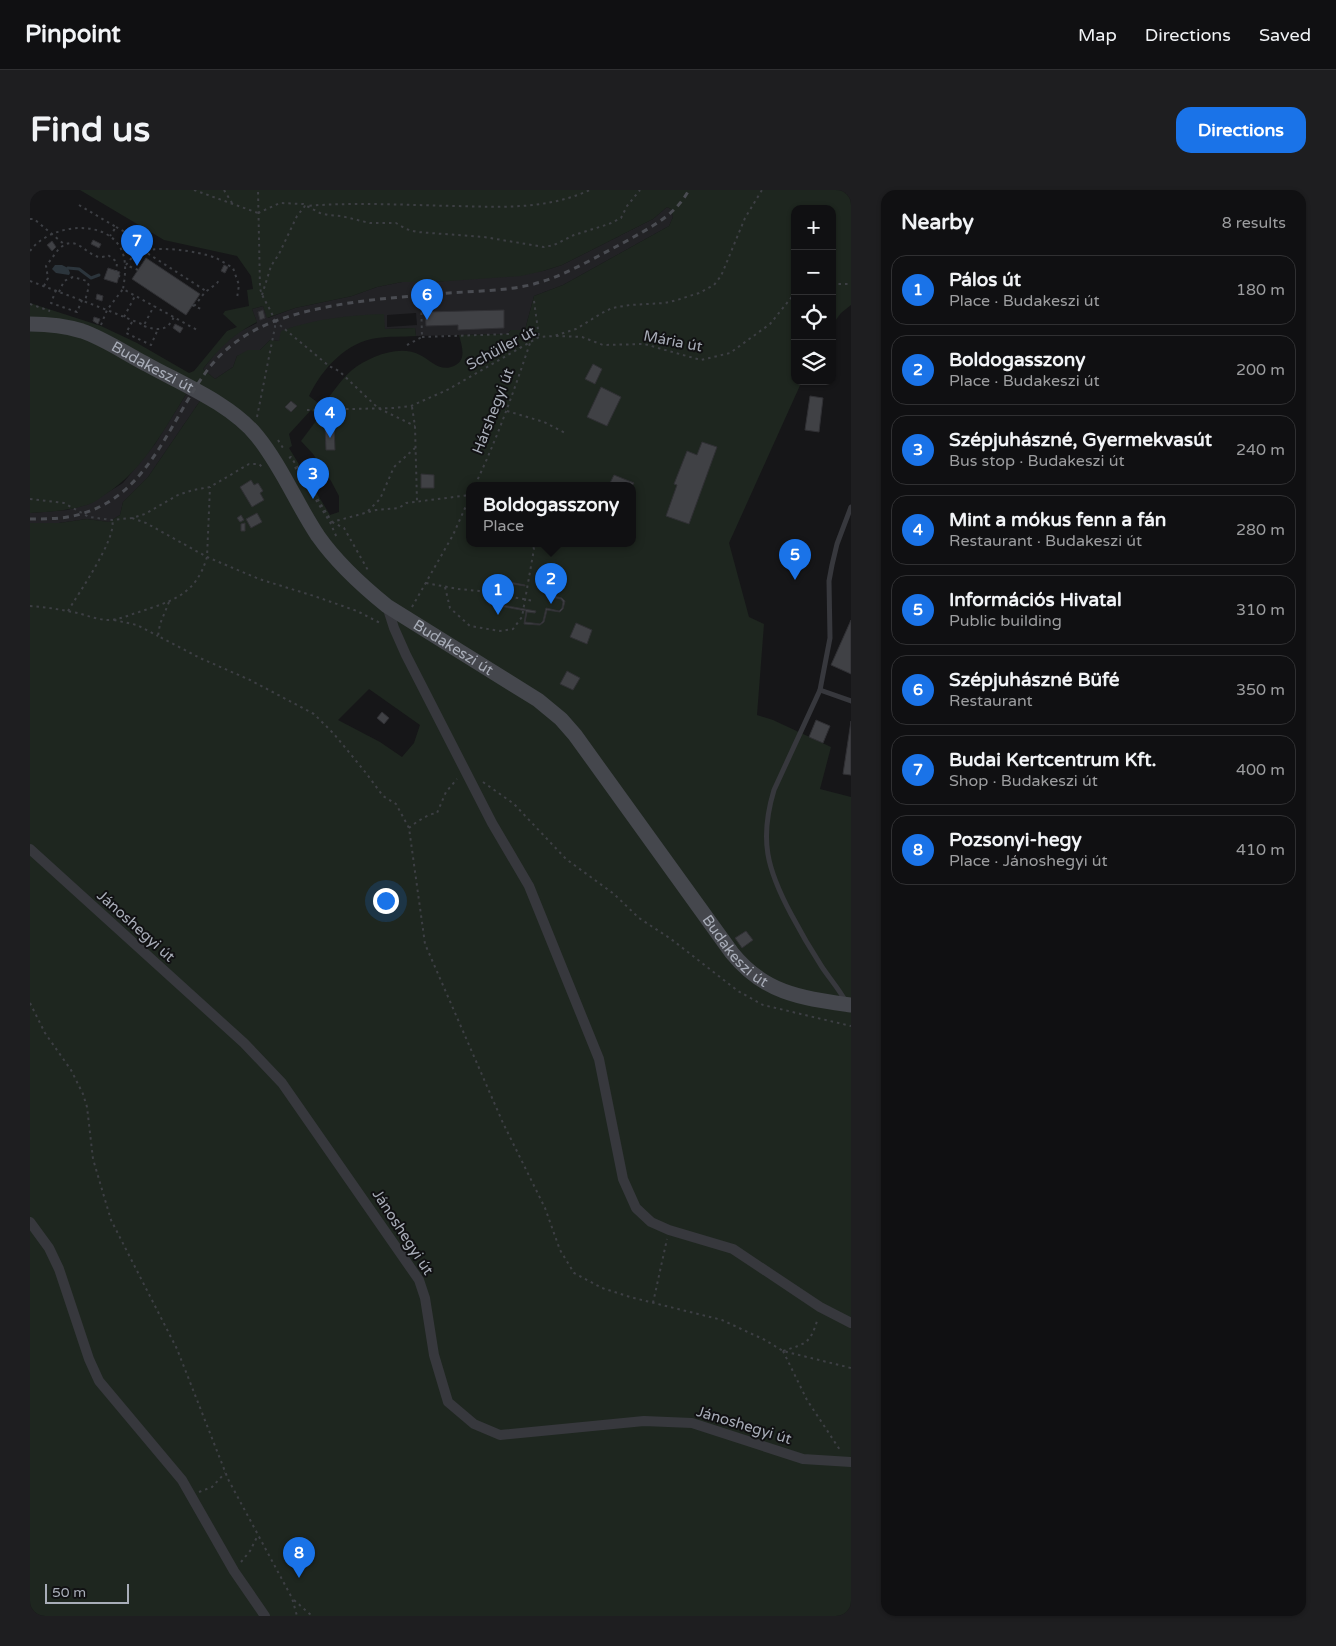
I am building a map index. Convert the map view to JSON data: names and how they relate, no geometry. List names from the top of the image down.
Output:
{
  "streets": {
    "main road": ["Budakeszi út"],
    "street": ["Jánoshegyi út"],
    "path": ["Mária út", "Schüller út", "Hárshegyi út"]
  },
  "crossings": [
    ["Mária út", "Schüller út"],
    ["Schüller út", "Hárshegyi út"]
  ],
  "scale_bar": "50 m",
  "page": {
    "header": "Pinpoint",
    "nav": ["Map", "Directions", "Saved"],
    "buttons": "Directions",
    "title": "Find us",
    "heading": ["Nearby", "8 results"],
    "map_buttons": ["+", "−"],
    "pins": [
      "7",
      "6",
      "4",
      "3",
      "5",
      "2",
      "1",
      "8"
    ],
    "list": [
      {
        "mark": "1",
        "name": "Pálos út",
        "note": "Place · Budakeszi út",
        "value": "180 m"
      },
      {
        "mark": "2",
        "name": "Boldogasszony",
        "note": "Place · Budakeszi út",
        "value": "200 m"
      },
      {
        "mark": "3",
        "name": "Szépjuhászné, Gyermekvasút",
        "note": "Bus stop · Budakeszi út",
        "value": "240 m"
      },
      {
        "mark": "4",
        "name": "Mint a mókus fenn a fán",
        "note": "Restaurant · Budakeszi út",
        "value": "280 m"
      },
      {
        "mark": "5",
        "name": "Információs Hivatal",
        "note": "Public building",
        "value": "310 m"
      },
      {
        "mark": "6",
        "name": "Szépjuhászné Büfé",
        "note": "Restaurant",
        "value": "350 m"
      },
      {
        "mark": "7",
        "name": "Budai Kertcentrum Kft.",
        "note": "Shop · Budakeszi út",
        "value": "400 m"
      },
      {
        "mark": "8",
        "name": "Pozsonyi-hegy",
        "note": "Place · Jánoshegyi út",
        "value": "410 m"
      }
    ],
    "popup": ["Boldogasszony", "Place"],
    "scale": "50 m"
  }
}
